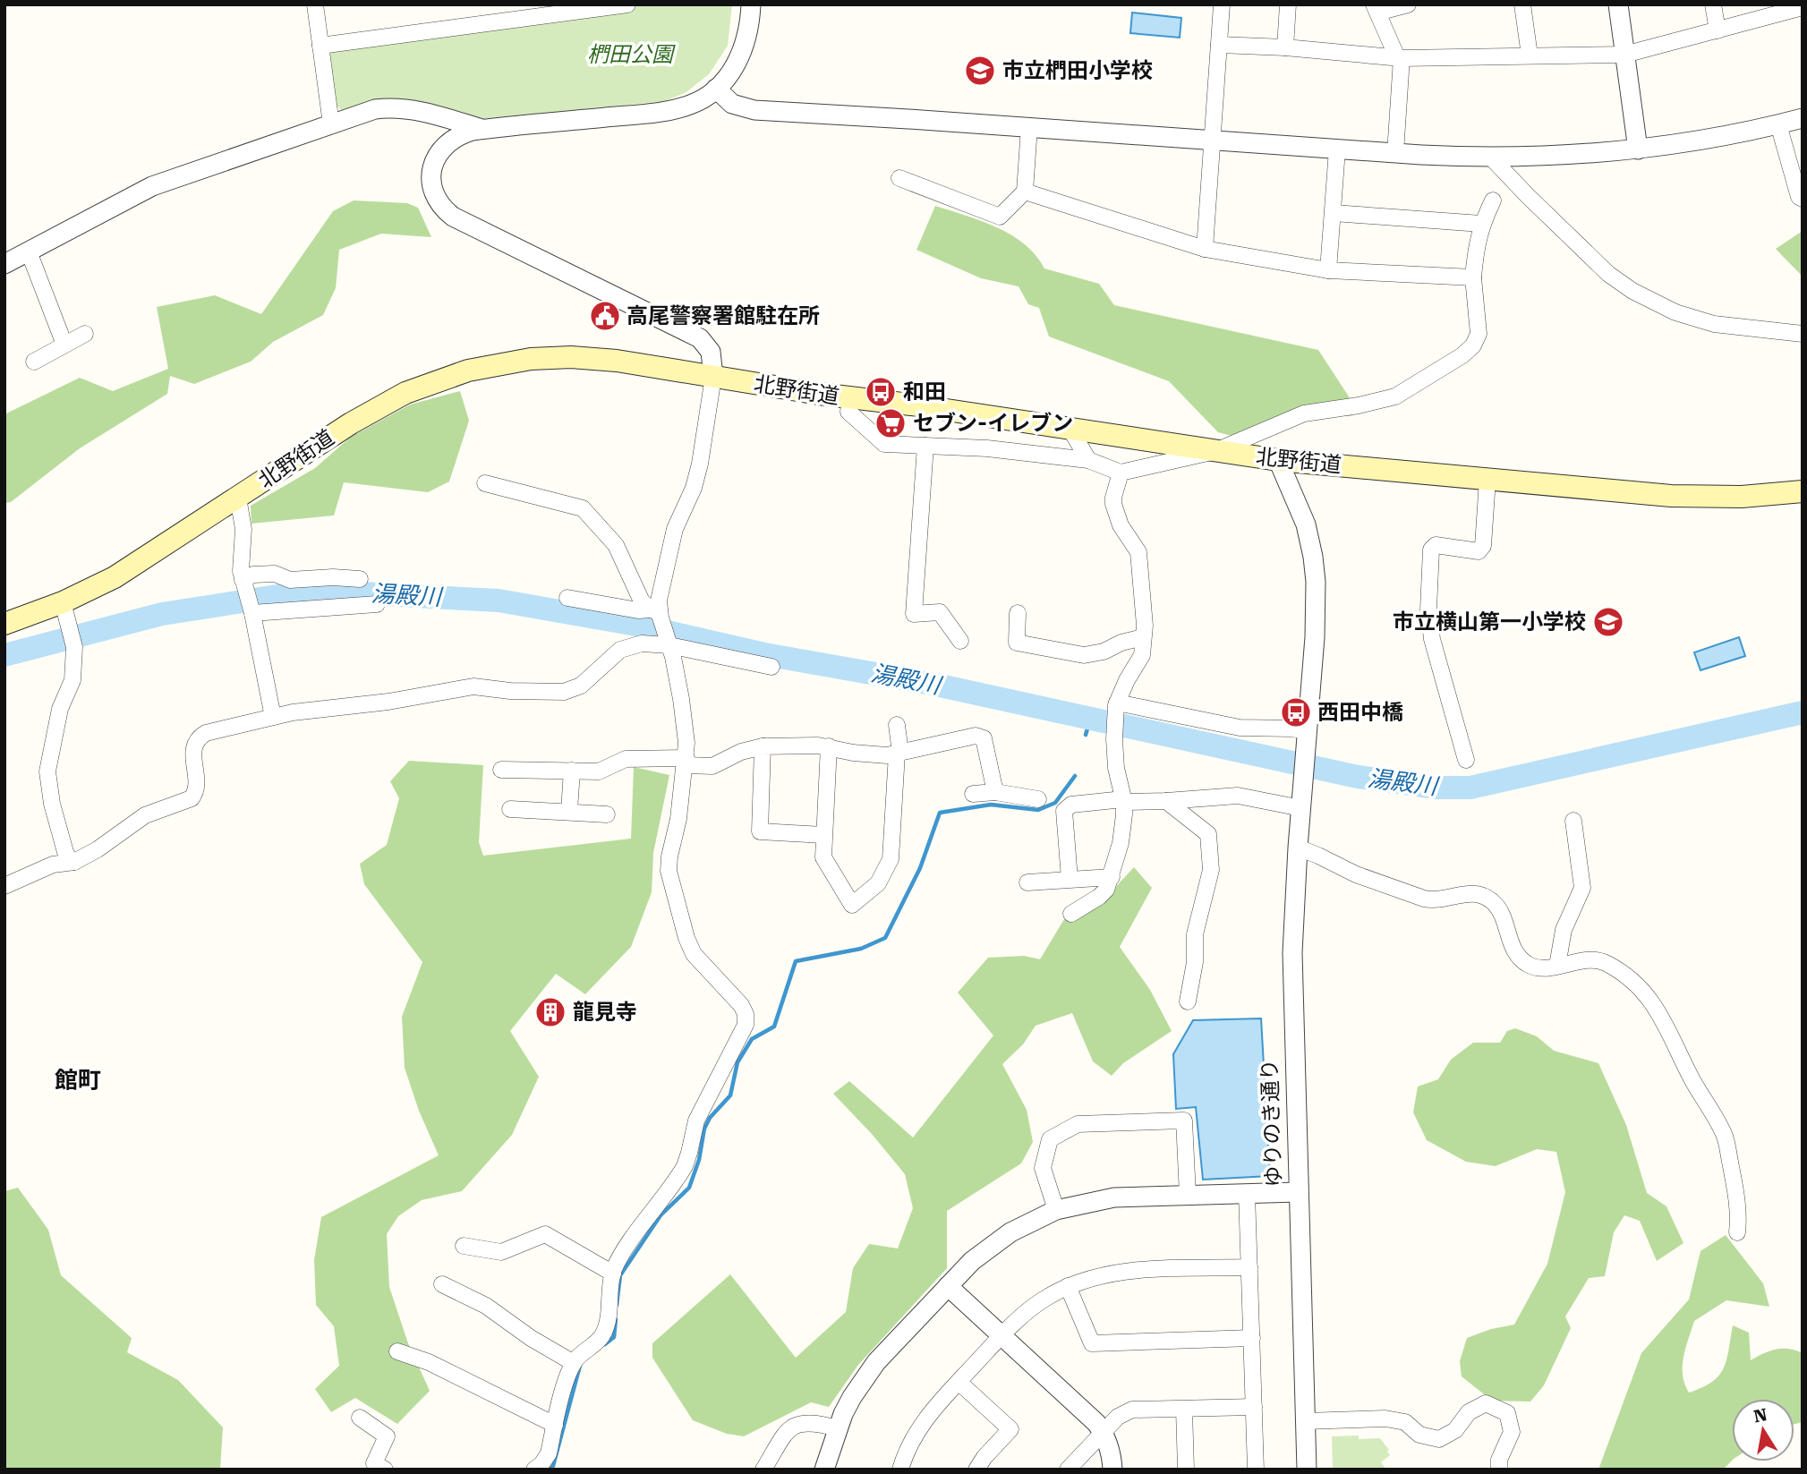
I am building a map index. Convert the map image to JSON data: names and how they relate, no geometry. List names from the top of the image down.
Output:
{
  "streets": {
    "main road": ["北野街道"],
    "street": ["ゆりのき通り"]
  },
  "districts": ["館町"],
  "water": ["湯殿川"],
  "parks": ["椚田公園"],
  "places": {
    "school or university": ["市立椚田小学校", "市立横山第一小学校"],
    "public building": ["高尾警察署館駐在所"],
    "bus stop": ["和田", "西田中橋"],
    "supermarket": ["セブン-イレブン"],
    "building": ["龍見寺"]
  },
  "north": "top"
}
